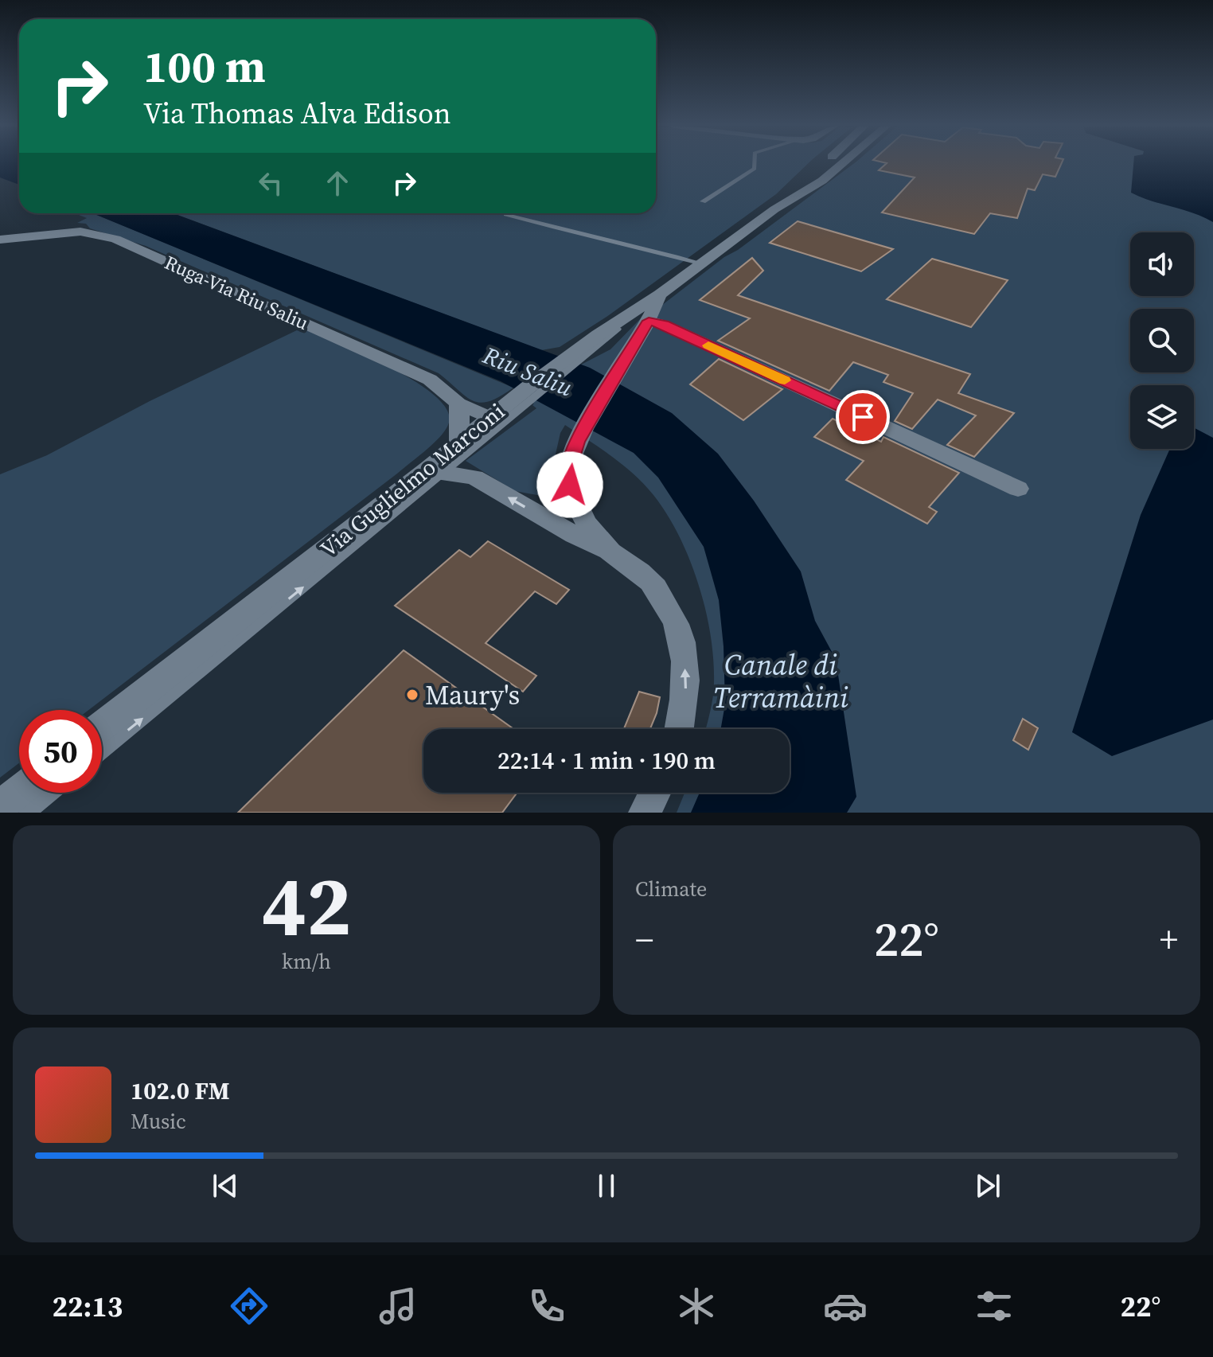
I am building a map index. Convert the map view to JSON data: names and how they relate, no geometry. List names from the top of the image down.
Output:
{
  "streets": {
    "main road": ["Ruga-Via Riu Saliu", "Via Guglielmo Marconi"]
  },
  "crossings": [
    ["Ruga-Via Riu Saliu", "Via Guglielmo Marconi"]
  ],
  "water": ["Riu Saliu", "Canale di Terramàini"],
  "places": ["Maury's"],
  "page": {
    "turn": ["100 m", "Via Thomas Alva Edison"],
    "limit": "50",
    "trip": "22:14 · 1 min · 190 m",
    "tile": [
      ["42", "km/h"],
      "Climate"
    ],
    "heat": ["−", "22°", "+"],
    "song": ["102.0 FM", "Music"],
    "tabs": ["22:13", "22°"]
  }
}
